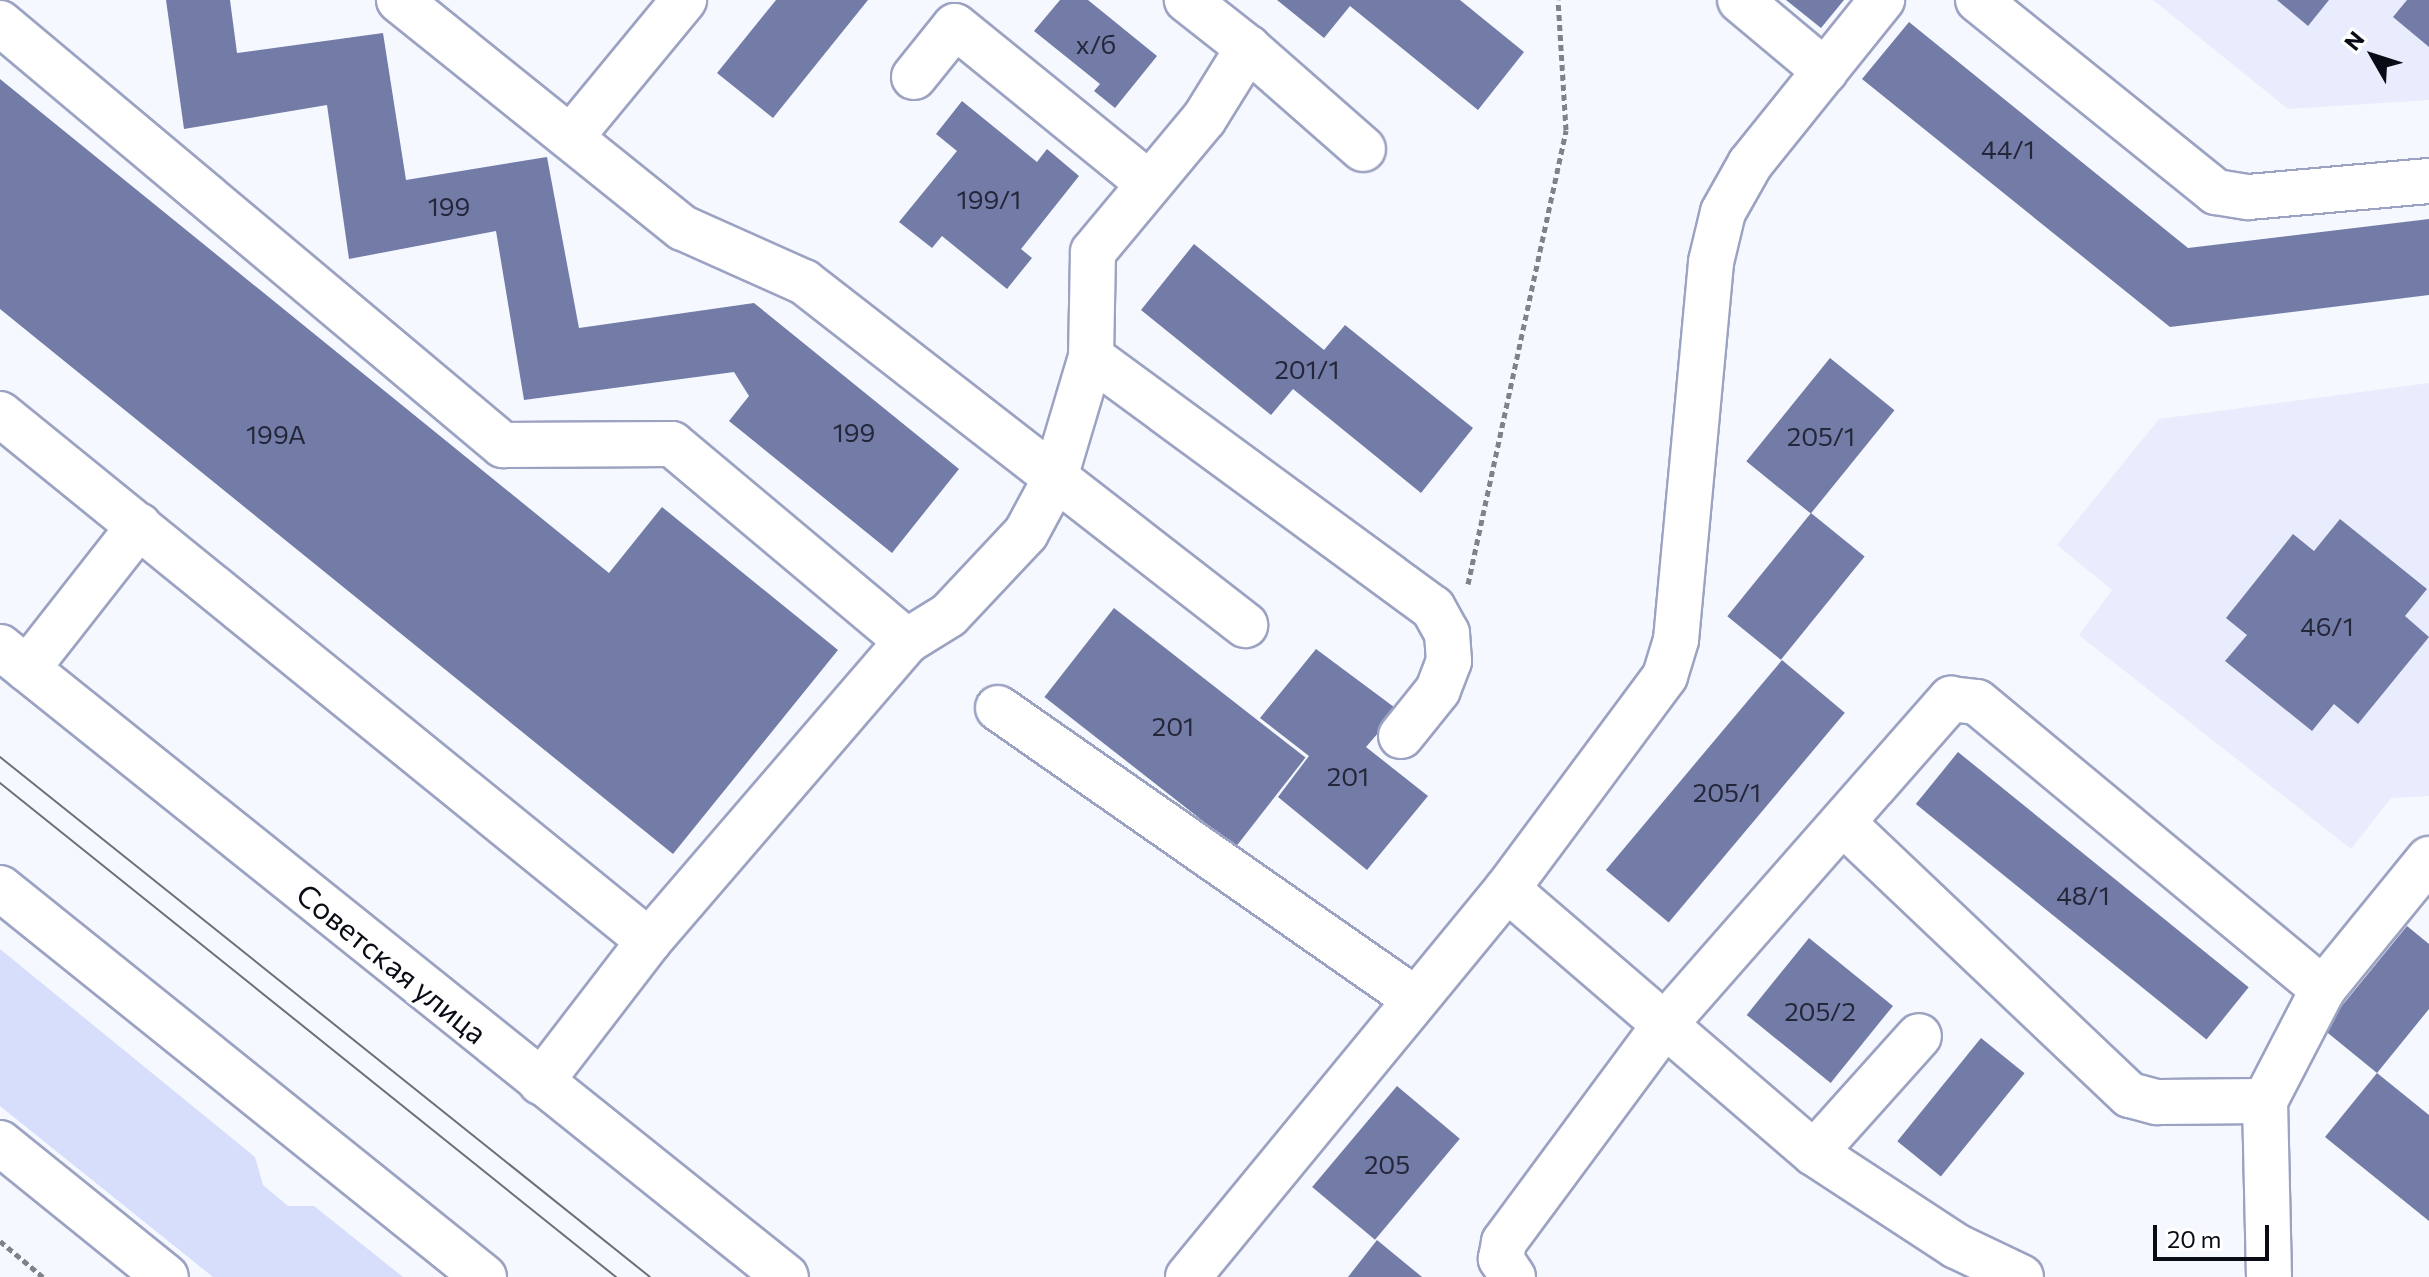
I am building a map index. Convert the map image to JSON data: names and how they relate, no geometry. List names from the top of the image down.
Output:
{
  "streets": {
    "main road": ["Советская улица"]
  },
  "house_numbers": [
    "х/б",
    "44/1",
    "199/1",
    "199",
    "201/1",
    "199",
    "199А",
    "205/1",
    "46/1",
    "201",
    "201",
    "205/1",
    "48/1",
    "205/2",
    "205"
  ],
  "scale_bar": "20 m",
  "north": "top left"
}
